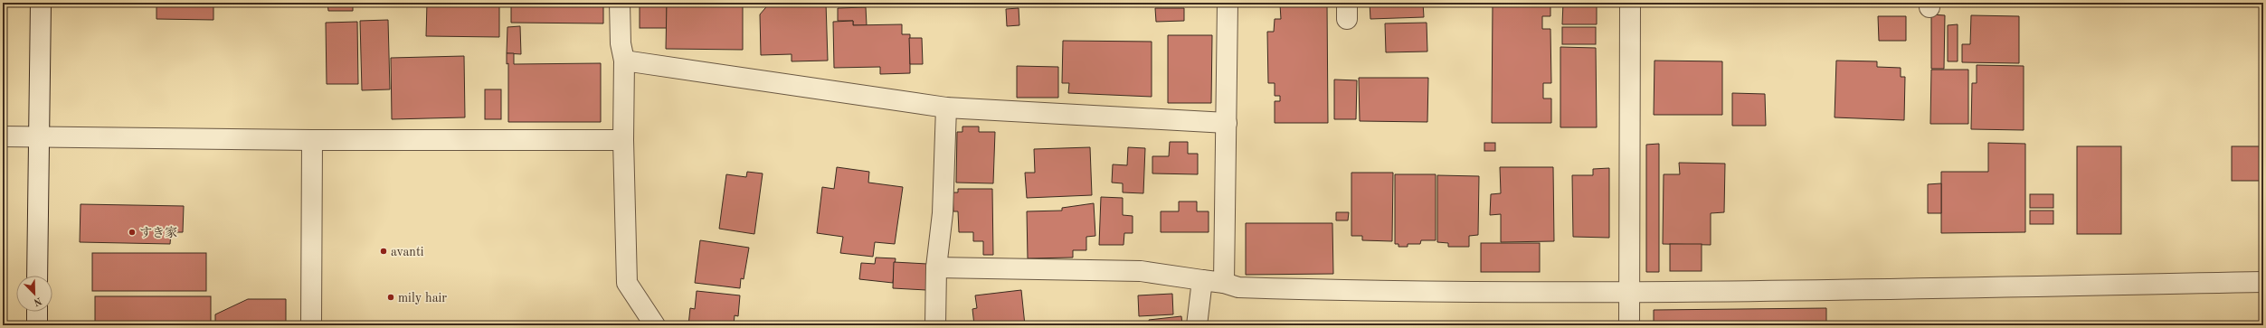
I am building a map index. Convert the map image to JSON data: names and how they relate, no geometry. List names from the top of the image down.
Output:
{
  "places": ["すき家", "avanti", "mily hair"],
  "north": "bottom right"
}
